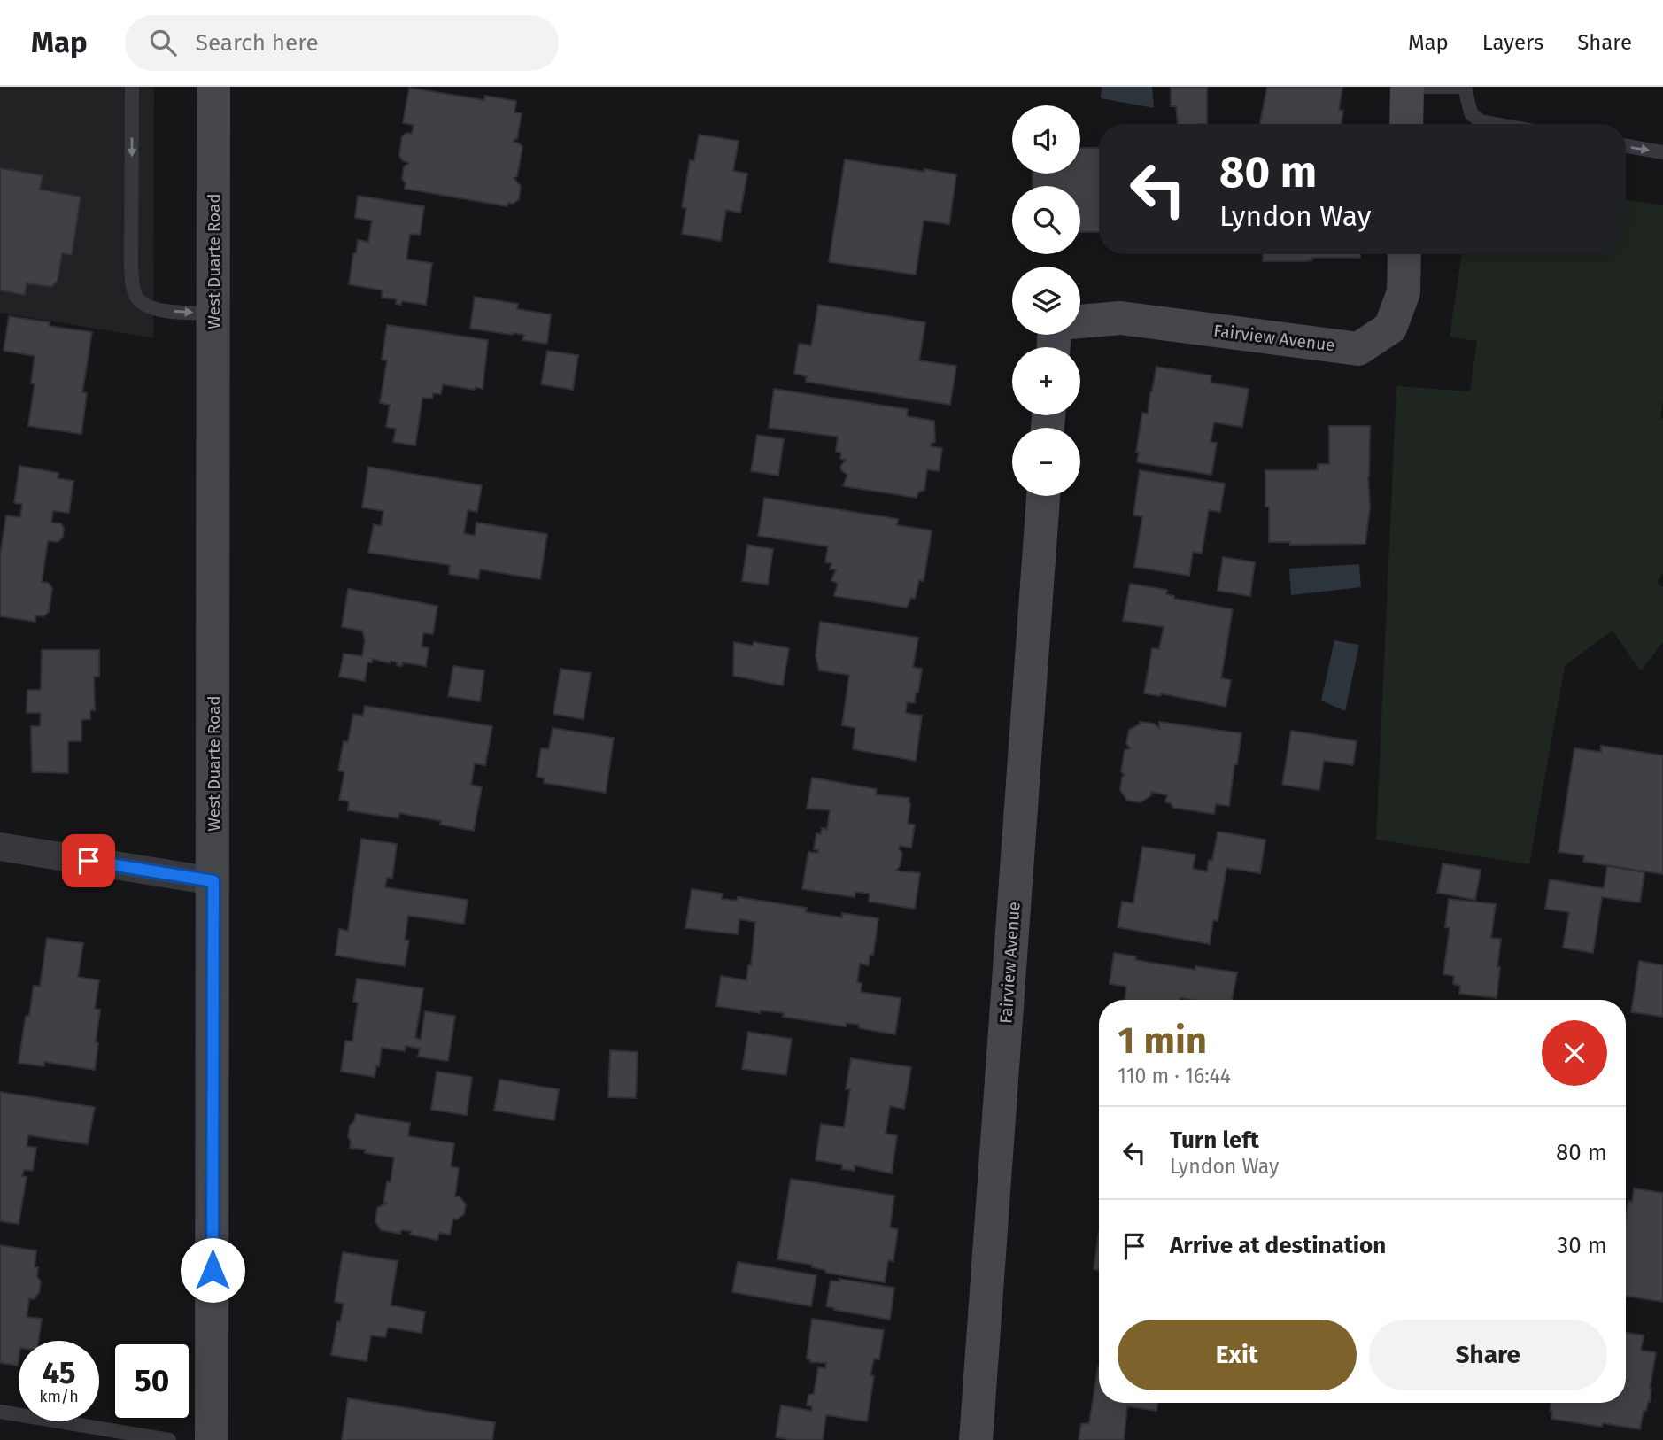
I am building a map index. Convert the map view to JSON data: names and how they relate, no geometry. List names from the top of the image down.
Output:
{
  "streets": {
    "street": ["West Duarte Road", "Fairview Avenue"]
  },
  "page": {
    "header": "Map",
    "search": "Search here",
    "nav": ["Map", "Layers", "Share"],
    "map_buttons": ["+", "−"],
    "turn": ["80 m", "Lyndon Way"],
    "heading": ["1 min", "110 m · 16:44"],
    "list": [
      {
        "name": "Turn left",
        "note": "Lyndon Way",
        "value": "80 m"
      },
      {
        "name": "Arrive at destination",
        "value": "30 m"
      }
    ],
    "buttons": ["Exit", "Share"],
    "speed": "45 km/h",
    "limit": "50"
  }
}
